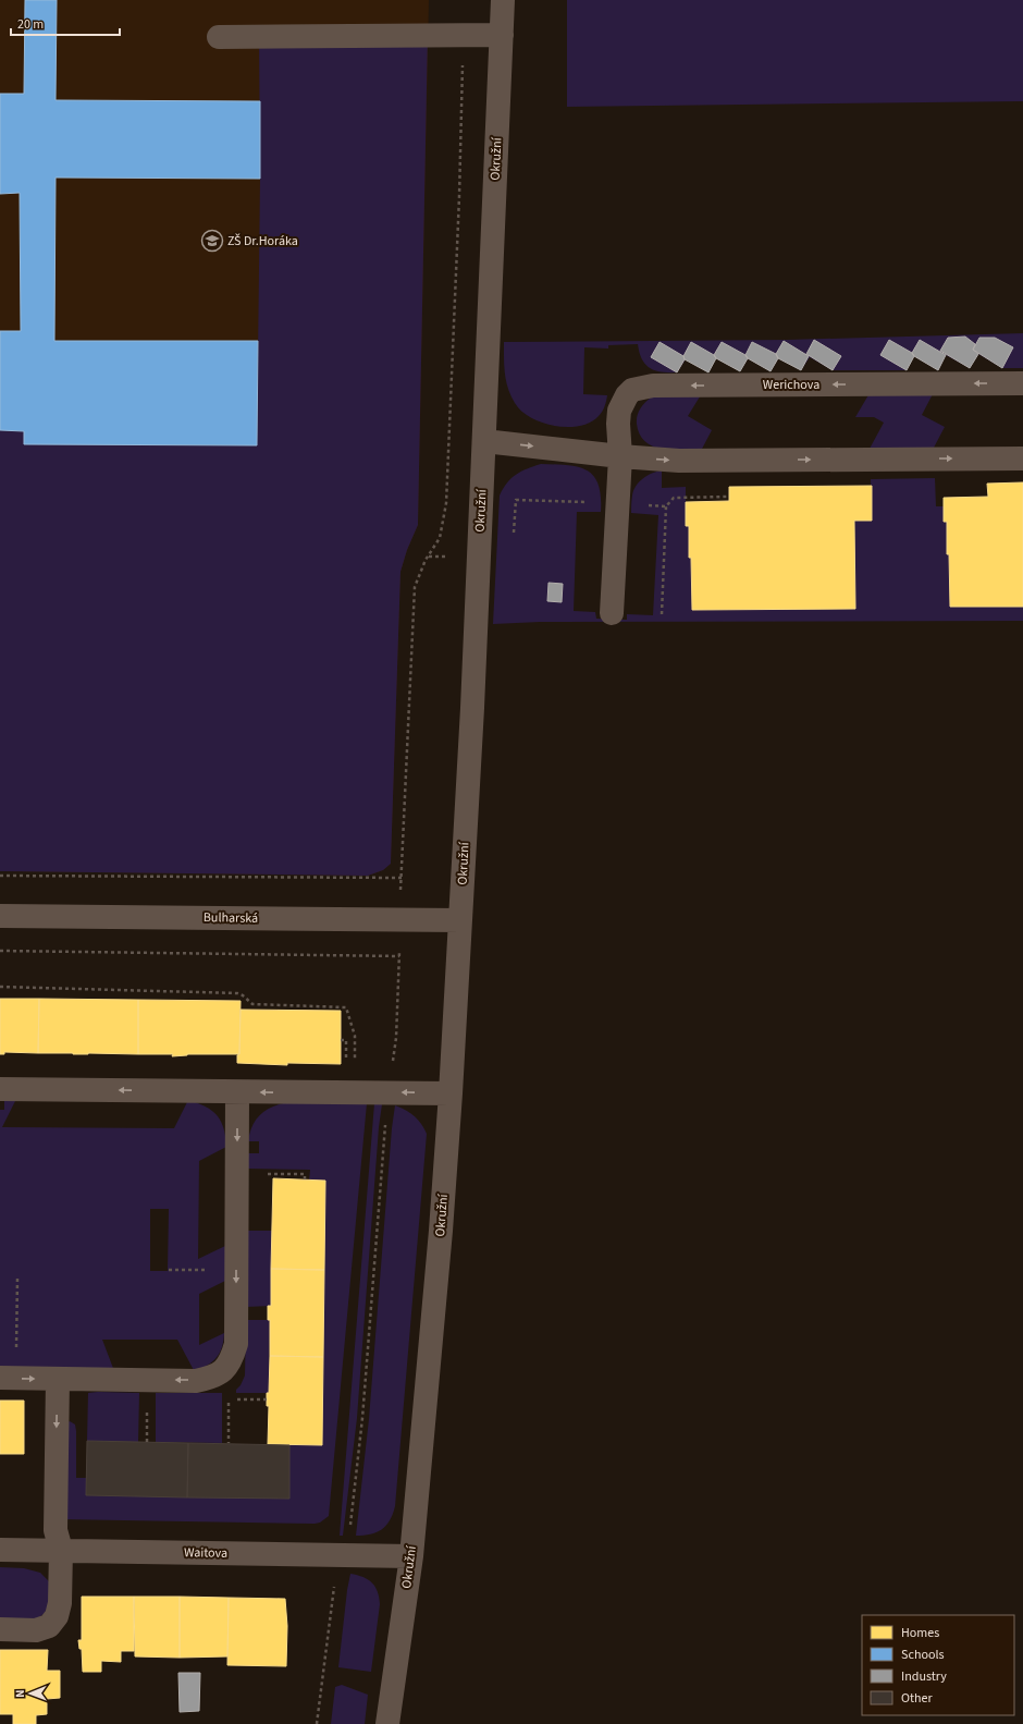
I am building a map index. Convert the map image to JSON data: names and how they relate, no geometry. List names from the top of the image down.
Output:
{
  "streets": {
    "street": [
      "Okružní",
      "Werichova",
      "Bulharská",
      "Waitova"
    ]
  },
  "crossings": [
    ["Okružní", "Bulharská"],
    ["Okružní", "Waitova"]
  ],
  "places": {
    "school or university": ["ZŠ Dr.Horáka"]
  },
  "legend": [
    "Homes",
    "Schools",
    "Industry",
    "Other"
  ],
  "scale_bar": "20 m",
  "north": "left"
}
